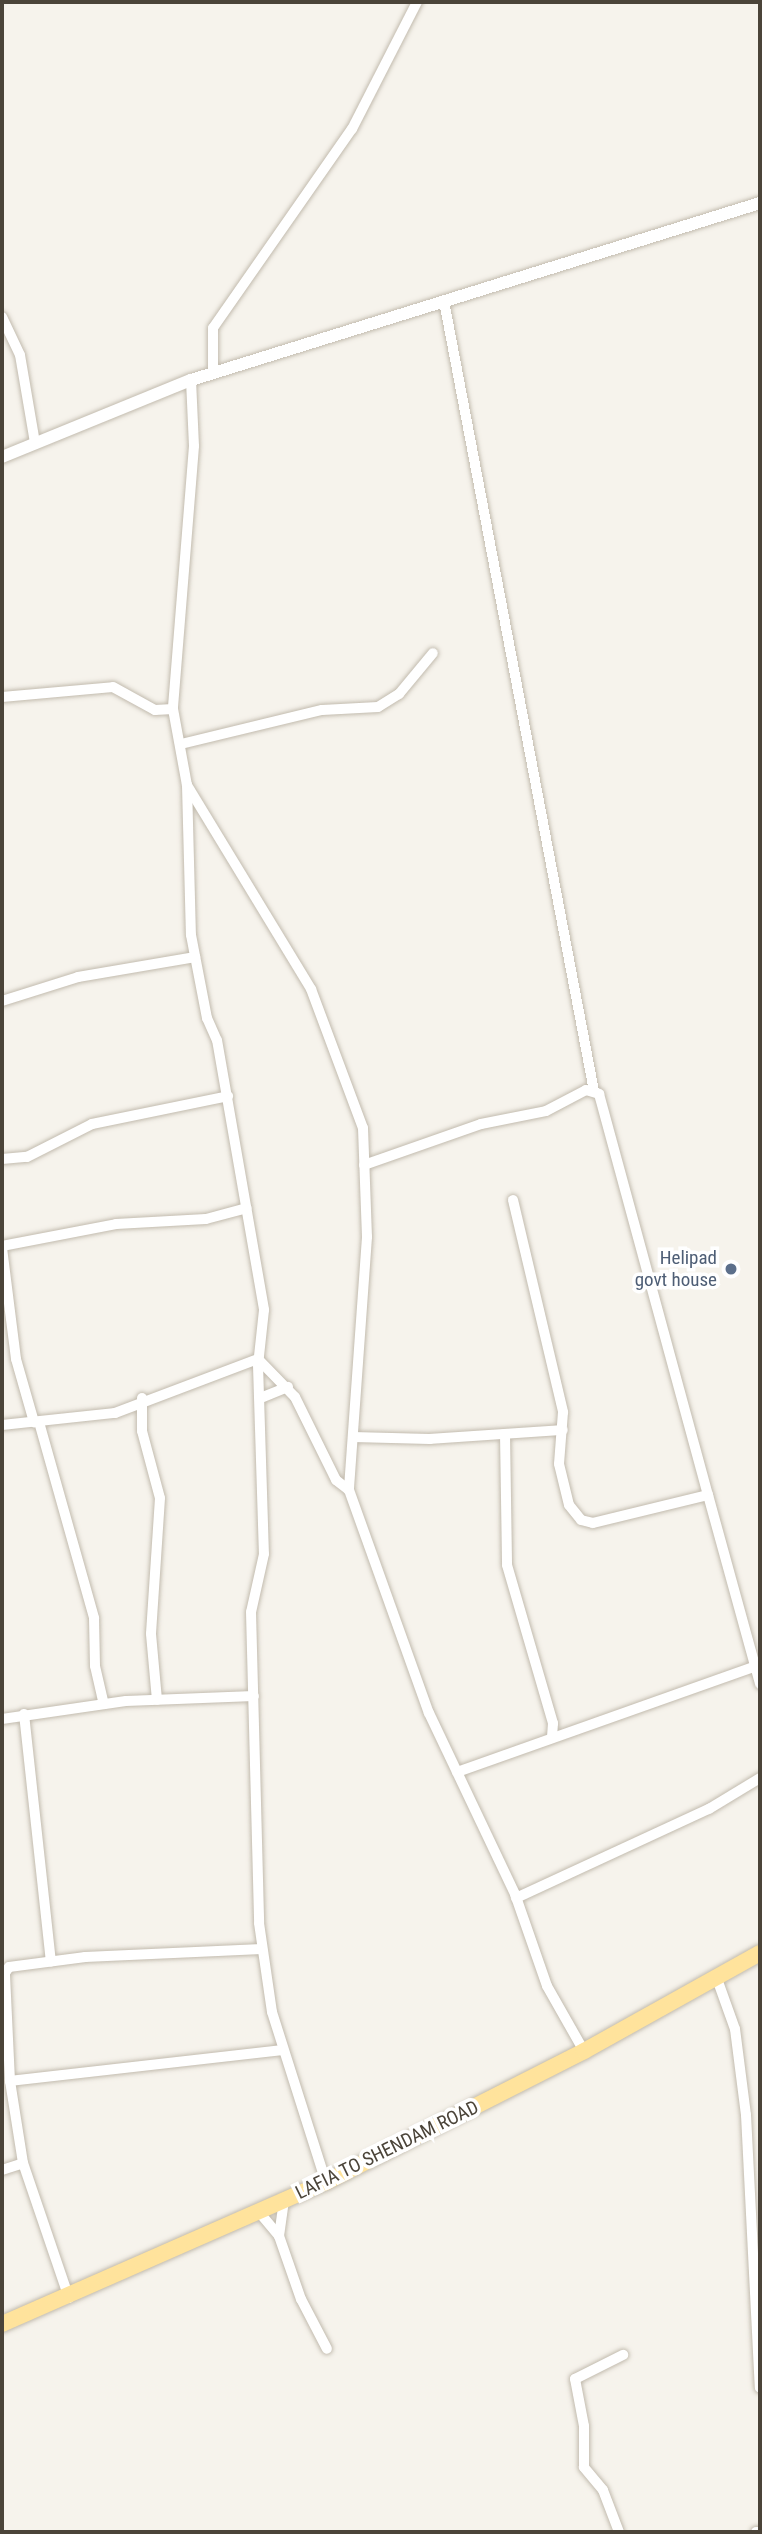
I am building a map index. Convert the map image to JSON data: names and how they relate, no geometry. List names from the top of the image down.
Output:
{
  "streets": {
    "main road": ["LAFIA TO SHENDAM ROAD"]
  },
  "places": ["Helipad govt house"]
}
